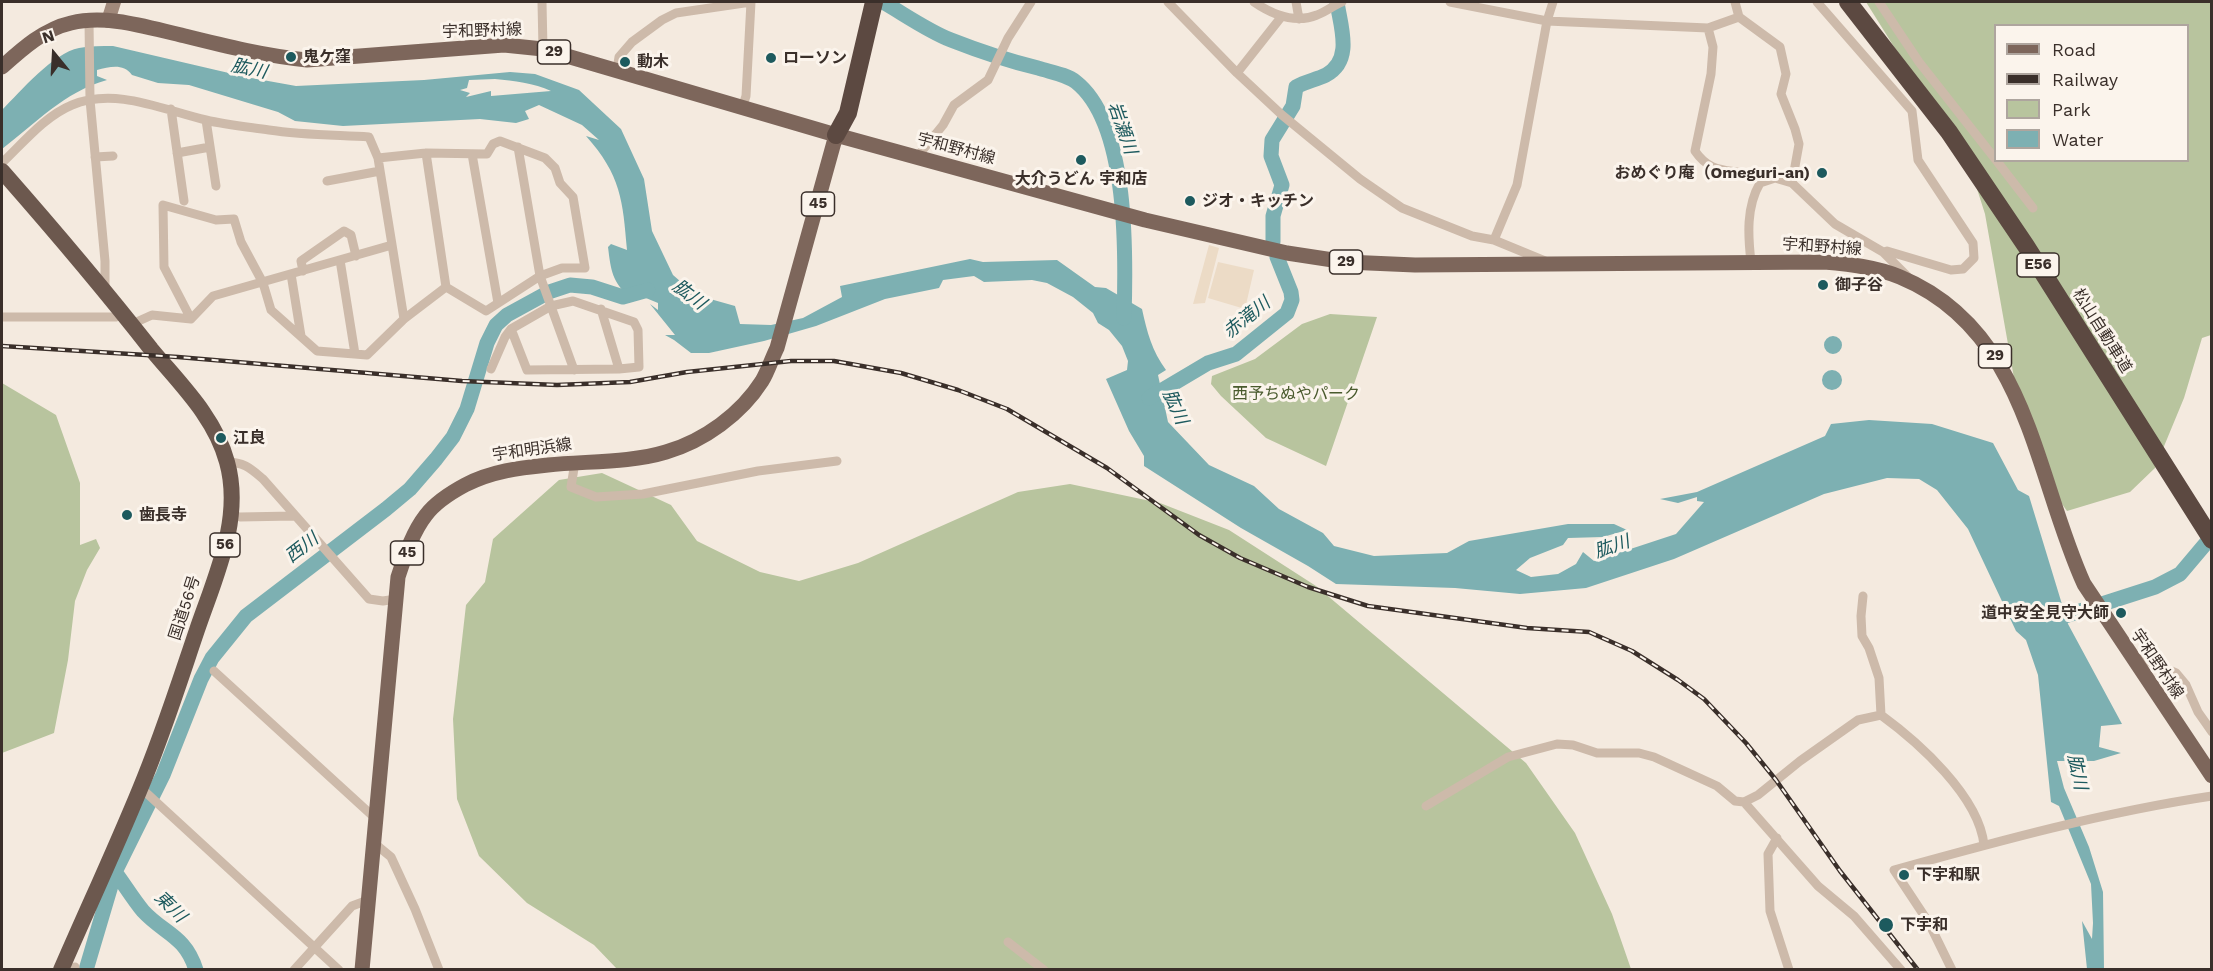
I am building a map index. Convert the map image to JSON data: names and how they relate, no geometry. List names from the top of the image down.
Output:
{
  "streets": {
    "highway": [
      "E56",
      "松山自動車道",
      "56",
      "国道56号"
    ],
    "main road": [
      "宇和野村線",
      "29",
      "45",
      "宇和明浜線"
    ]
  },
  "crossings": [
    ["宇和野村線", "宇和明浜線"]
  ],
  "water": [
    "肱川",
    "岩瀬川",
    "赤滝川",
    "西川",
    "東川"
  ],
  "parks": ["西予ちぬやパーク"],
  "places": [
    "鬼ケ窪",
    "ローソン",
    "動木",
    "大介うどん 宇和店",
    "おめぐり庵（Omeguri-an)",
    "ジオ・キッチン",
    "御子谷",
    "江良",
    "歯長寺",
    "道中安全見守大師",
    "下宇和駅",
    "下宇和"
  ],
  "legend": [
    "Road",
    "Railway",
    "Park",
    "Water"
  ],
  "north": "top"
}
